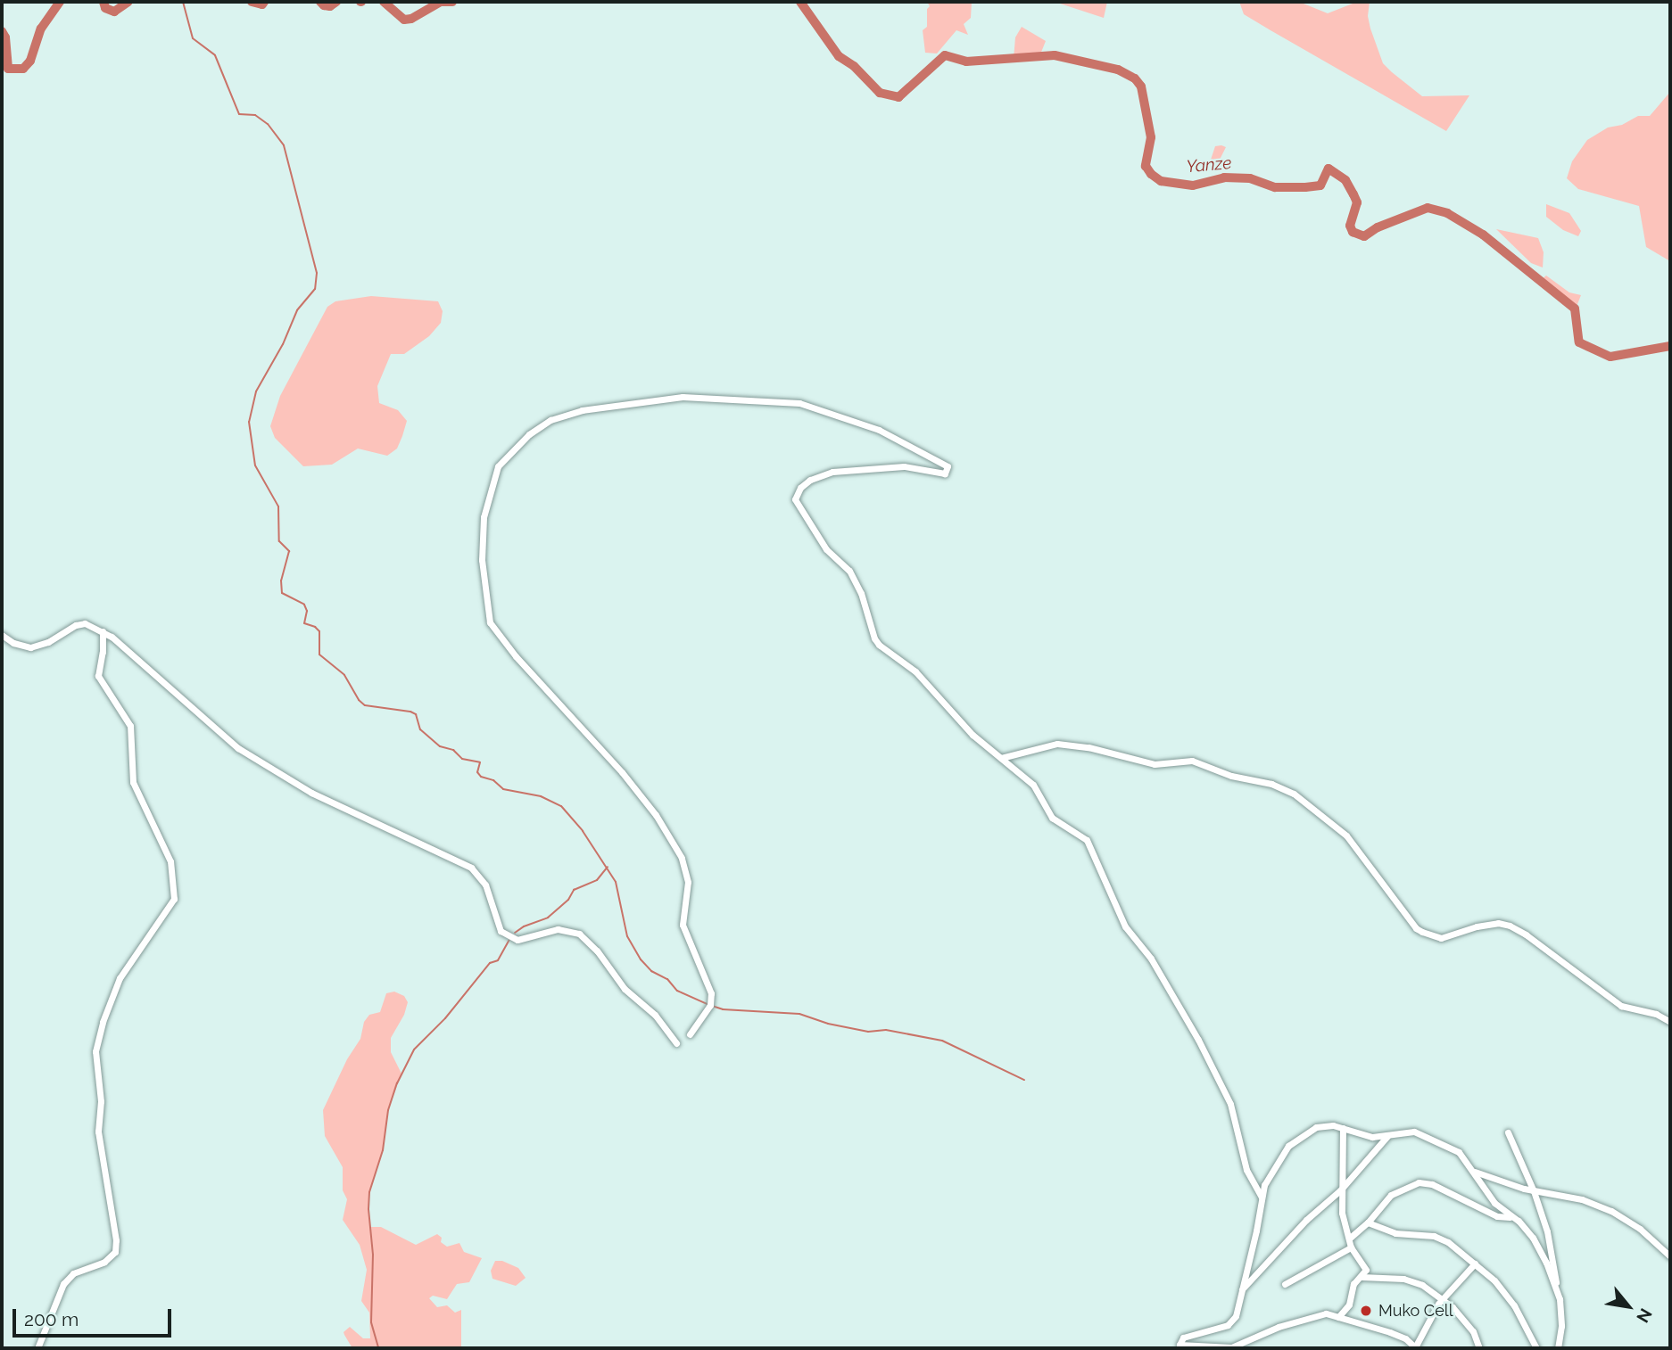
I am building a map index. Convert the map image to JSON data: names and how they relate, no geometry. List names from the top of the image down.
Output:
{
  "water": ["Yanze"],
  "places": ["Muko Cell"],
  "scale_bar": "200 m",
  "north": "bottom right"
}
